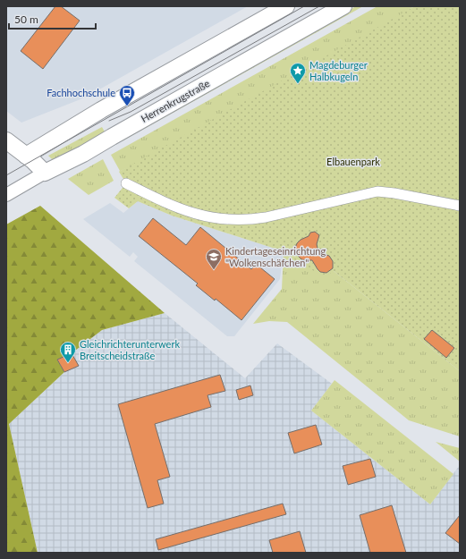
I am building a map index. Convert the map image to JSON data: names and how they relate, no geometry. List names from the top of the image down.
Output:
{
  "streets": {
    "street": ["Herrenkrugstraße"]
  },
  "parks": ["Elbauenpark"],
  "places": {
    "place": ["Magdeburger Halbkugeln"],
    "bus stop": ["Fachhochschule"],
    "school or university": ["Kindertageseinrichtung \"Wolkenschäfchen\""],
    "building": ["Gleichrichterunterwerk Breitscheidstraße"]
  },
  "scale_bar": "50 m"
}
